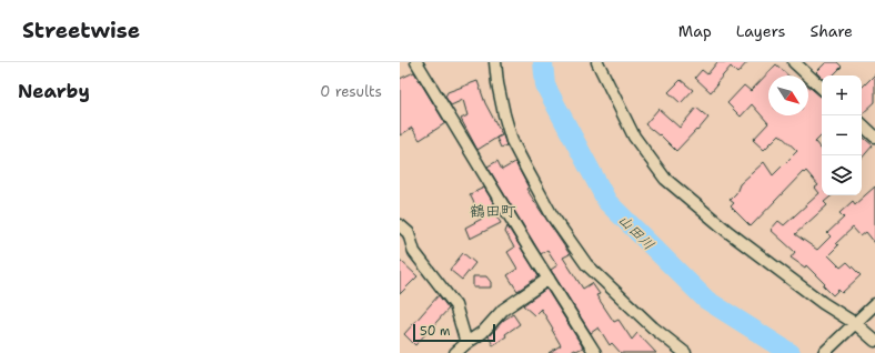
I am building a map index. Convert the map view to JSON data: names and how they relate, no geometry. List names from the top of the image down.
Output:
{
  "districts": ["鶴田町"],
  "water": ["山田川"],
  "scale_bar": "50 m",
  "north": "bottom right",
  "page": {
    "header": "Streetwise",
    "nav": ["Map", "Layers", "Share"],
    "heading": ["Nearby", "0 results"],
    "map_buttons": ["+", "−"],
    "scale": "50 m"
  }
}
